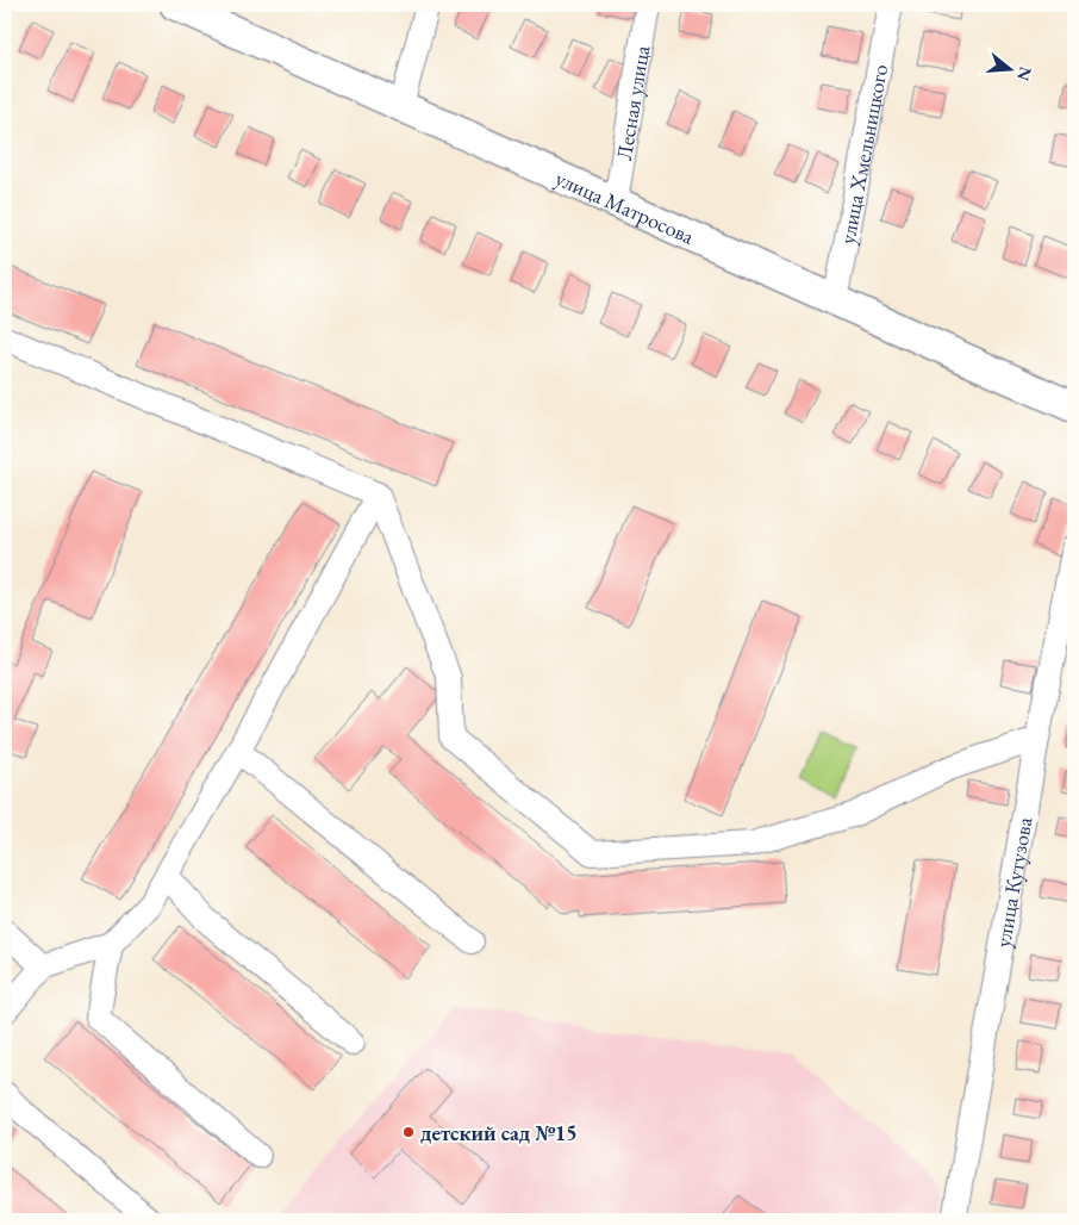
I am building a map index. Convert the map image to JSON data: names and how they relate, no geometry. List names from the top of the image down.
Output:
{
  "streets": {
    "main road": ["улица Матросова"],
    "street": ["Лесная улица", "улица Хмельницкого", "улица Кутузова"]
  },
  "crossings": [
    ["Лесная улица", "улица Матросова"],
    ["улица Хмельницкого", "улица Матросова"]
  ],
  "places": ["детский сад №15"],
  "north": "right"
}
